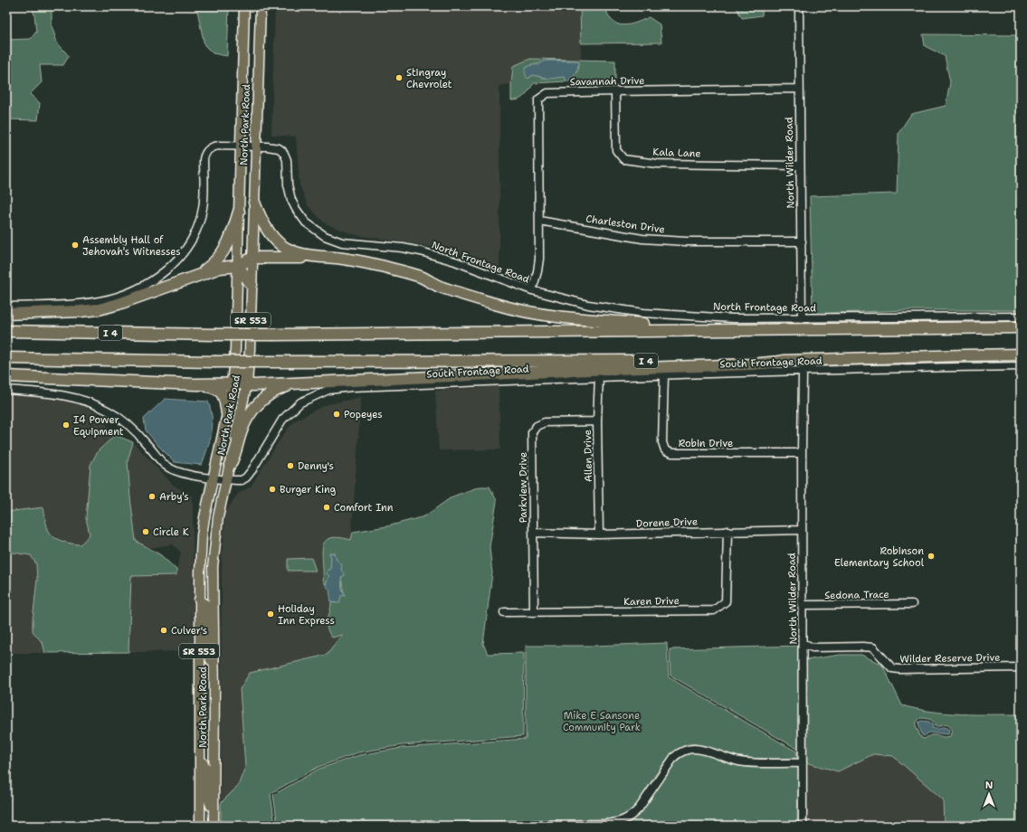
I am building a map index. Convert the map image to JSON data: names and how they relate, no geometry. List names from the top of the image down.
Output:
{
  "streets": {
    "highway": ["I 4"],
    "main road": ["North Park Road", "SR 553"],
    "street": [
      "Savannah Drive",
      "Kala Lane",
      "North Wilder Road",
      "Charleston Drive",
      "North Frontage Road",
      "South Frontage Road",
      "Robin Drive",
      "Allen Drive",
      "Parkview Drive",
      "Dorene Drive",
      "Sedona Trace",
      "Karen Drive",
      "Wilder Reserve Drive"
    ]
  },
  "crossings": [
    ["Savannah Drive", "Kala Lane"],
    ["Savannah Drive", "North Wilder Road"],
    ["Savannah Drive", "Charleston Drive"],
    ["North Park Road", "North Frontage Road"],
    ["North Park Road", "South Frontage Road"],
    ["Kala Lane", "North Wilder Road"],
    ["North Wilder Road", "Charleston Drive"],
    ["North Wilder Road", "North Frontage Road"],
    ["North Wilder Road", "South Frontage Road"],
    ["North Wilder Road", "Robin Drive"],
    ["North Wilder Road", "Dorene Drive"],
    ["North Wilder Road", "Sedona Trace"],
    ["North Wilder Road", "Wilder Reserve Drive"],
    ["South Frontage Road", "Robin Drive"],
    ["South Frontage Road", "Allen Drive"],
    ["Allen Drive", "Parkview Drive"],
    ["Allen Drive", "Dorene Drive"],
    ["Parkview Drive", "Dorene Drive"],
    ["Parkview Drive", "Karen Drive"],
    ["Dorene Drive", "Karen Drive"]
  ],
  "parks": ["Mike E Sansone Community Park"],
  "places": [
    "Stingray Chevrolet",
    "Assembly Hall of Jehovah's Witnesses",
    "Popeyes",
    "I4 Power Equipment",
    "Denny's",
    "Burger King",
    "Arby's",
    "Comfort Inn",
    "Circle K",
    "Robinson Elementary School",
    "Holiday Inn Express",
    "Culver's"
  ],
  "north": "top"
}
